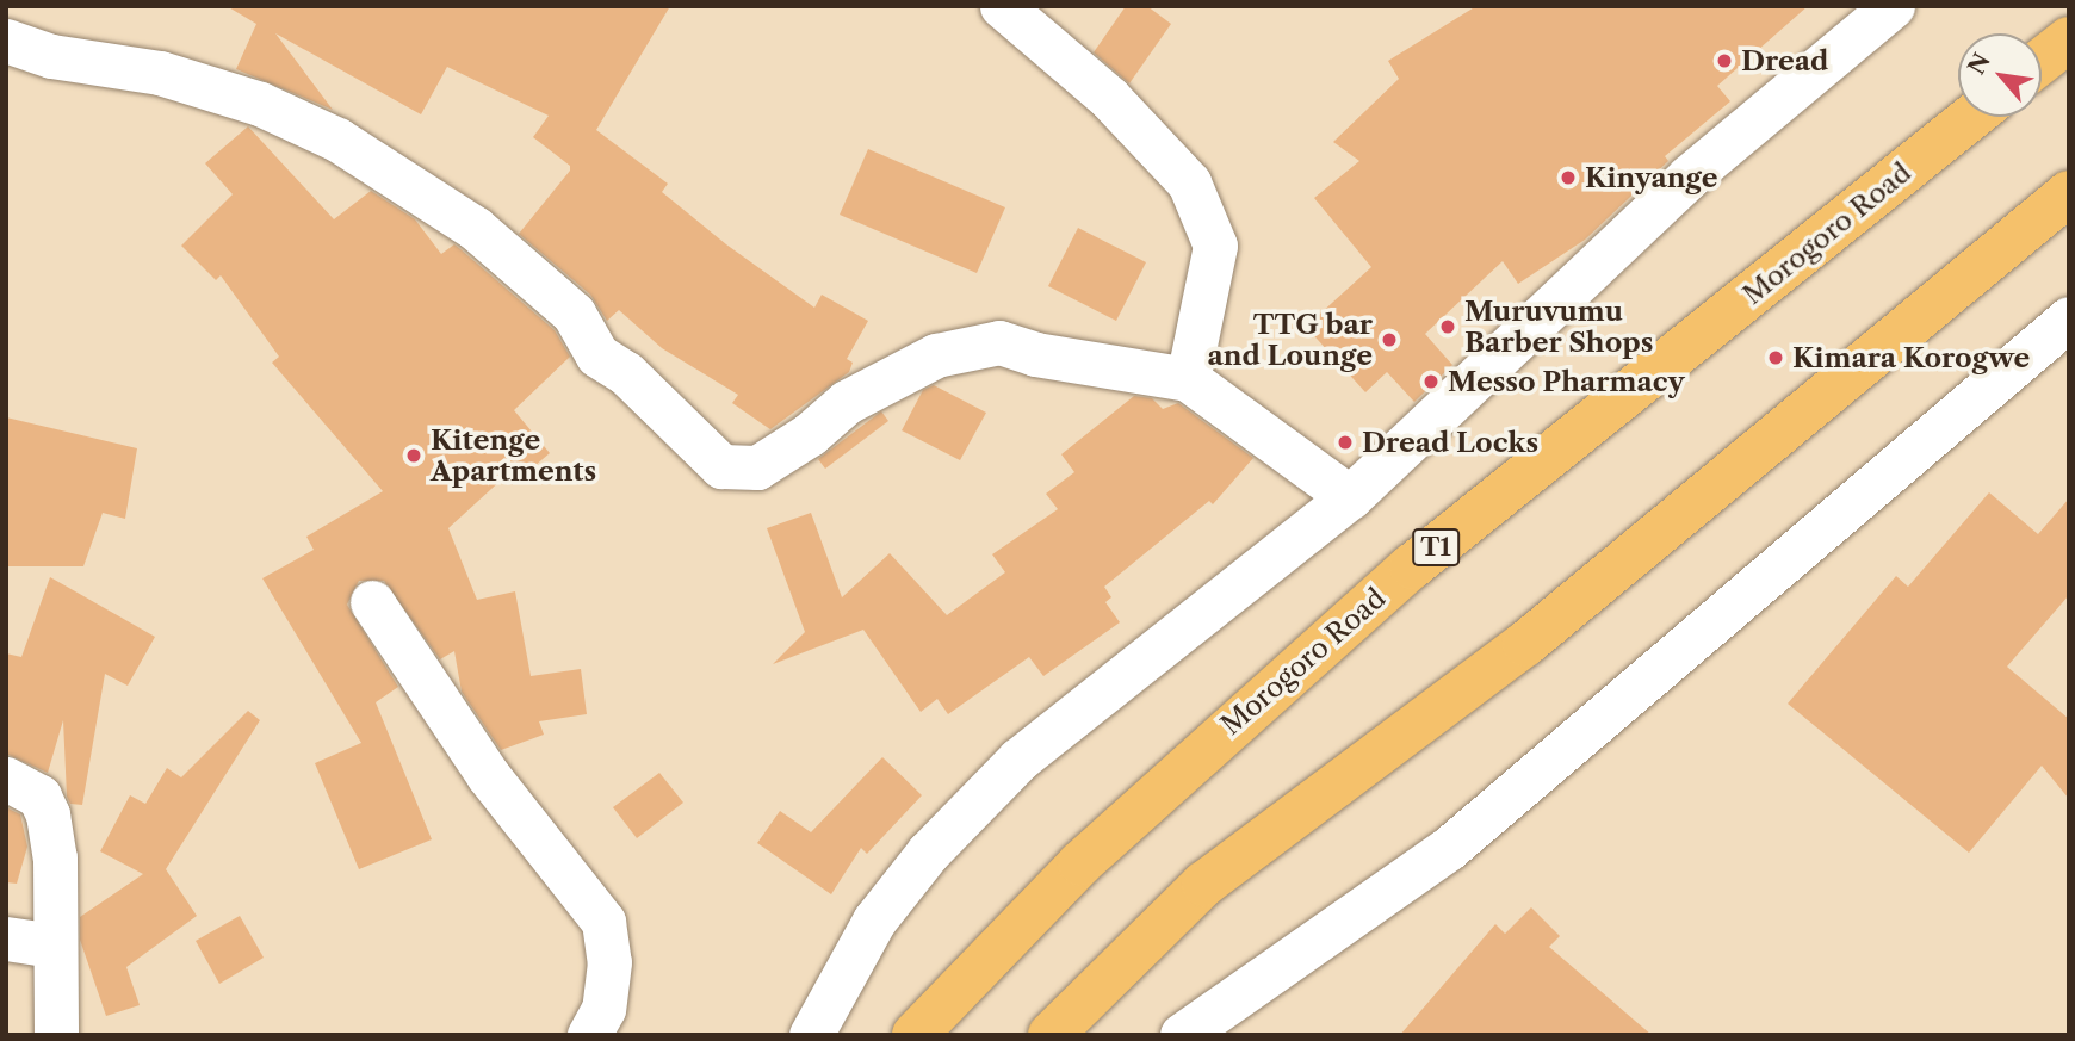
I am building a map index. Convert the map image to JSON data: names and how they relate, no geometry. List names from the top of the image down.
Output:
{
  "streets": {
    "highway": ["Morogoro Road", "T1"]
  },
  "places": [
    "Dread",
    "Kinyange",
    "Muruvumu Barber Shops",
    "TTG bar and Lounge",
    "Kimara Korogwe",
    "Messo Pharmacy",
    "Dread Locks",
    "Kitenge Apartments"
  ],
  "north": "top left"
}
